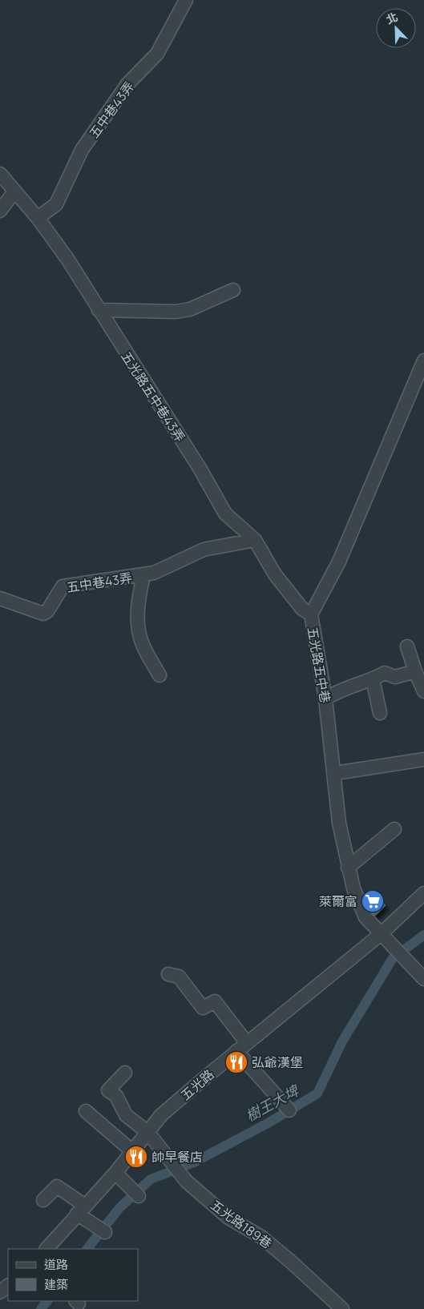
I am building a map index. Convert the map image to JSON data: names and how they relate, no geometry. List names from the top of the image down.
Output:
{
  "streets": {
    "street": [
      "五中巷43弄",
      "五光路五中巷43弄",
      "五光路五中巷",
      "五光路",
      "五光路189巷"
    ]
  },
  "crossings": [
    ["五中巷43弄", "五光路五中巷43弄"],
    ["五光路五中巷43弄", "五光路五中巷"],
    ["五光路五中巷", "五光路"],
    ["五光路", "五光路189巷"]
  ],
  "water": ["樹王大埤"],
  "places": {
    "supermarket": ["萊爾富"],
    "restaurant": ["弘爺漢堡", "帥早餐店"]
  },
  "legend": ["道路", "建築"],
  "north": "top left"
}
